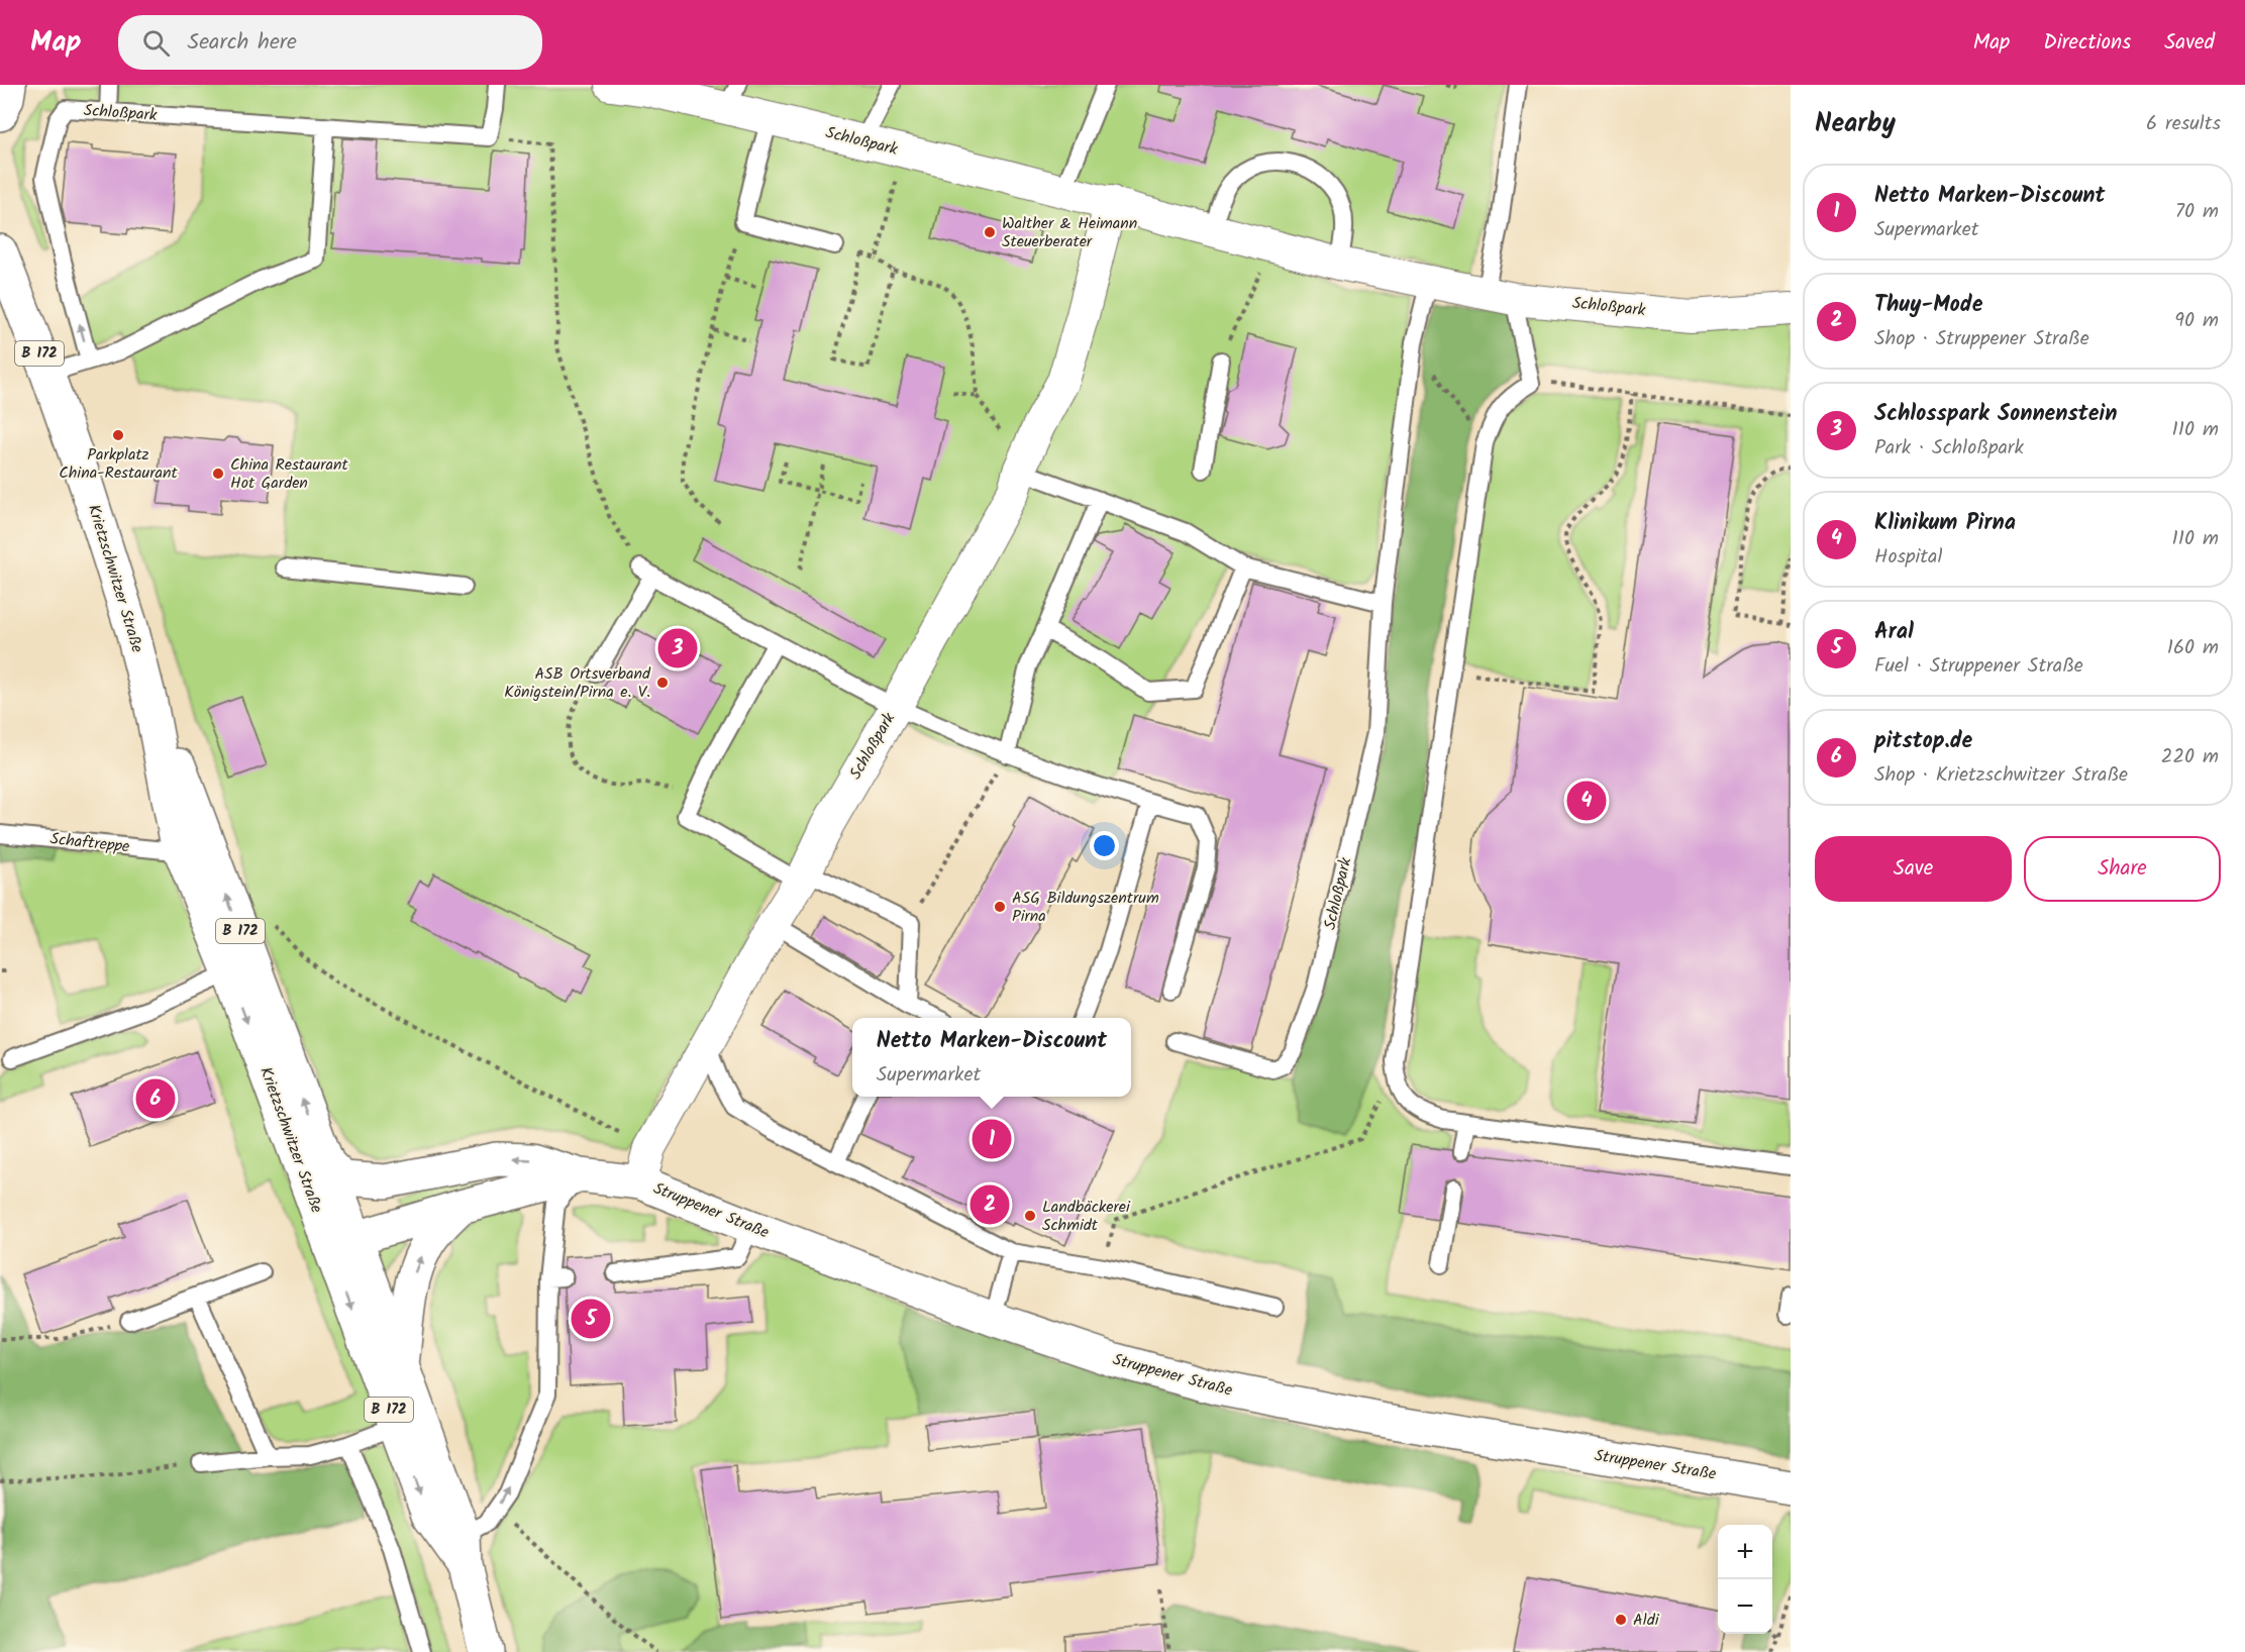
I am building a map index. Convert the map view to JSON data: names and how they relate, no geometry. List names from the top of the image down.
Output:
{
  "streets": {
    "main road": ["B 172", "Krietzschwitzer Straße", "Struppener Straße"],
    "street": ["Schloßpark"],
    "lane": ["Schaftreppe"]
  },
  "crossings": [
    ["Schloßpark", "Struppener Straße"],
    ["Krietzschwitzer Straße", "Schaftreppe"],
    ["Krietzschwitzer Straße", "Struppener Straße"]
  ],
  "places": [
    "Walther & Heimann Steuerberater",
    "Parkplatz China-Restaurant",
    "China Restaurant Hot Garden",
    "ASB Ortsverband Königstein/Pirna e. V.",
    "ASG Bildungszentrum Pirna",
    "Landbäckerei Schmidt",
    "Aldi"
  ],
  "page": {
    "header": "Map",
    "search": "Search here",
    "nav": ["Map", "Directions", "Saved"],
    "heading": ["Nearby", "6 results"],
    "list": [
      {
        "mark": "1",
        "name": "Netto Marken-Discount",
        "note": "Supermarket",
        "value": "70 m"
      },
      {
        "mark": "2",
        "name": "Thuy-Mode",
        "note": "Shop · Struppener Straße",
        "value": "90 m"
      },
      {
        "mark": "3",
        "name": "Schlosspark Sonnenstein",
        "note": "Park · Schloßpark",
        "value": "110 m"
      },
      {
        "mark": "4",
        "name": "Klinikum Pirna",
        "note": "Hospital",
        "value": "110 m"
      },
      {
        "mark": "5",
        "name": "Aral",
        "note": "Fuel · Struppener Straße",
        "value": "160 m"
      },
      {
        "mark": "6",
        "name": "pitstop.de",
        "note": "Shop · Krietzschwitzer Straße",
        "value": "220 m"
      }
    ],
    "pins": [
      "3",
      "4",
      "6",
      "1",
      "2",
      "5"
    ],
    "buttons": ["Save", "Share"],
    "popup": ["Netto Marken-Discount", "Supermarket"],
    "map_buttons": ["+", "−"]
  }
}
